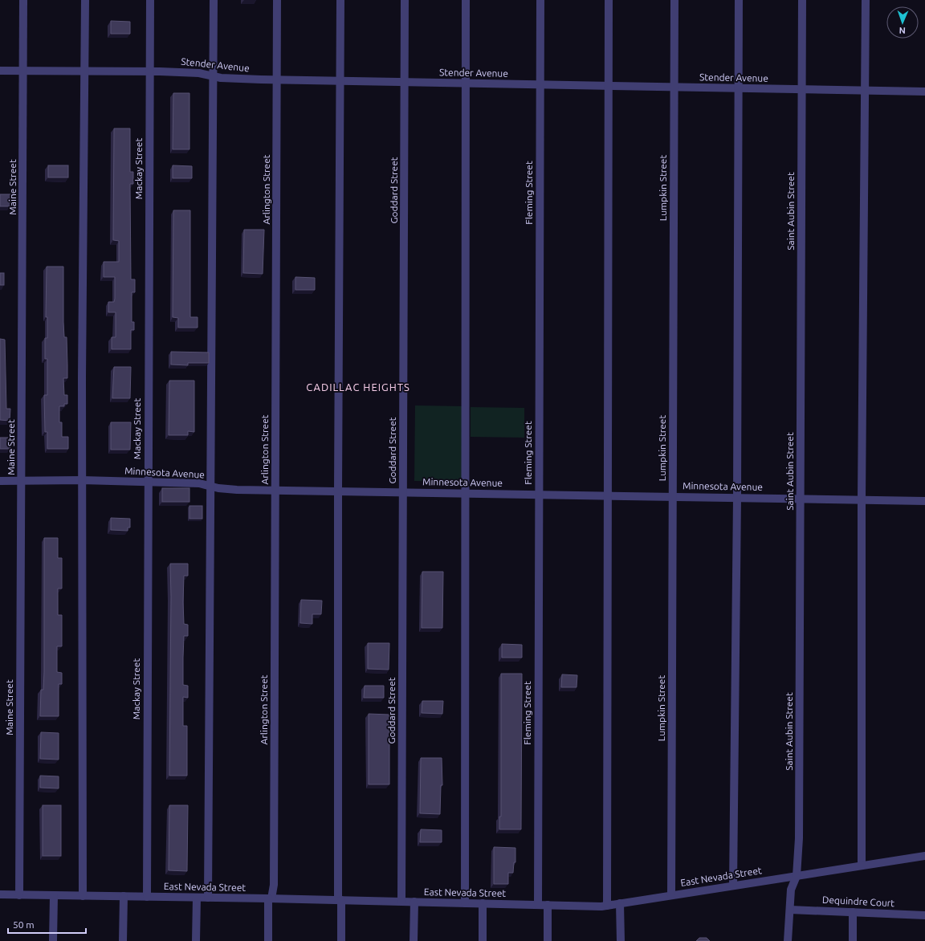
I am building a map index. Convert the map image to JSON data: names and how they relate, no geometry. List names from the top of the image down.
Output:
{
  "streets": {
    "street": [
      "Stender Avenue",
      "Mackay Street",
      "Maine Street",
      "Lumpkin Street",
      "Arlington Street",
      "Goddard Street",
      "Fleming Street",
      "Saint Aubin Street",
      "Minnesota Avenue",
      "East Nevada Street",
      "Dequindre Court"
    ]
  },
  "crossings": [
    ["Stender Avenue", "Mackay Street"],
    ["Stender Avenue", "Maine Street"],
    ["Stender Avenue", "Lumpkin Street"],
    ["Stender Avenue", "Arlington Street"],
    ["Stender Avenue", "Goddard Street"],
    ["Stender Avenue", "Fleming Street"],
    ["Stender Avenue", "Saint Aubin Street"],
    ["Mackay Street", "Minnesota Avenue"],
    ["Mackay Street", "East Nevada Street"],
    ["Maine Street", "Minnesota Avenue"],
    ["Maine Street", "East Nevada Street"],
    ["Lumpkin Street", "Minnesota Avenue"],
    ["Lumpkin Street", "East Nevada Street"],
    ["Arlington Street", "Minnesota Avenue"],
    ["Arlington Street", "East Nevada Street"],
    ["Goddard Street", "Minnesota Avenue"],
    ["Goddard Street", "East Nevada Street"],
    ["Fleming Street", "Minnesota Avenue"],
    ["Fleming Street", "East Nevada Street"],
    ["Saint Aubin Street", "Minnesota Avenue"],
    ["Saint Aubin Street", "East Nevada Street"],
    ["Saint Aubin Street", "Dequindre Court"]
  ],
  "districts": ["CADILLAC HEIGHTS"],
  "scale_bar": "50 m",
  "north": "bottom"
}
